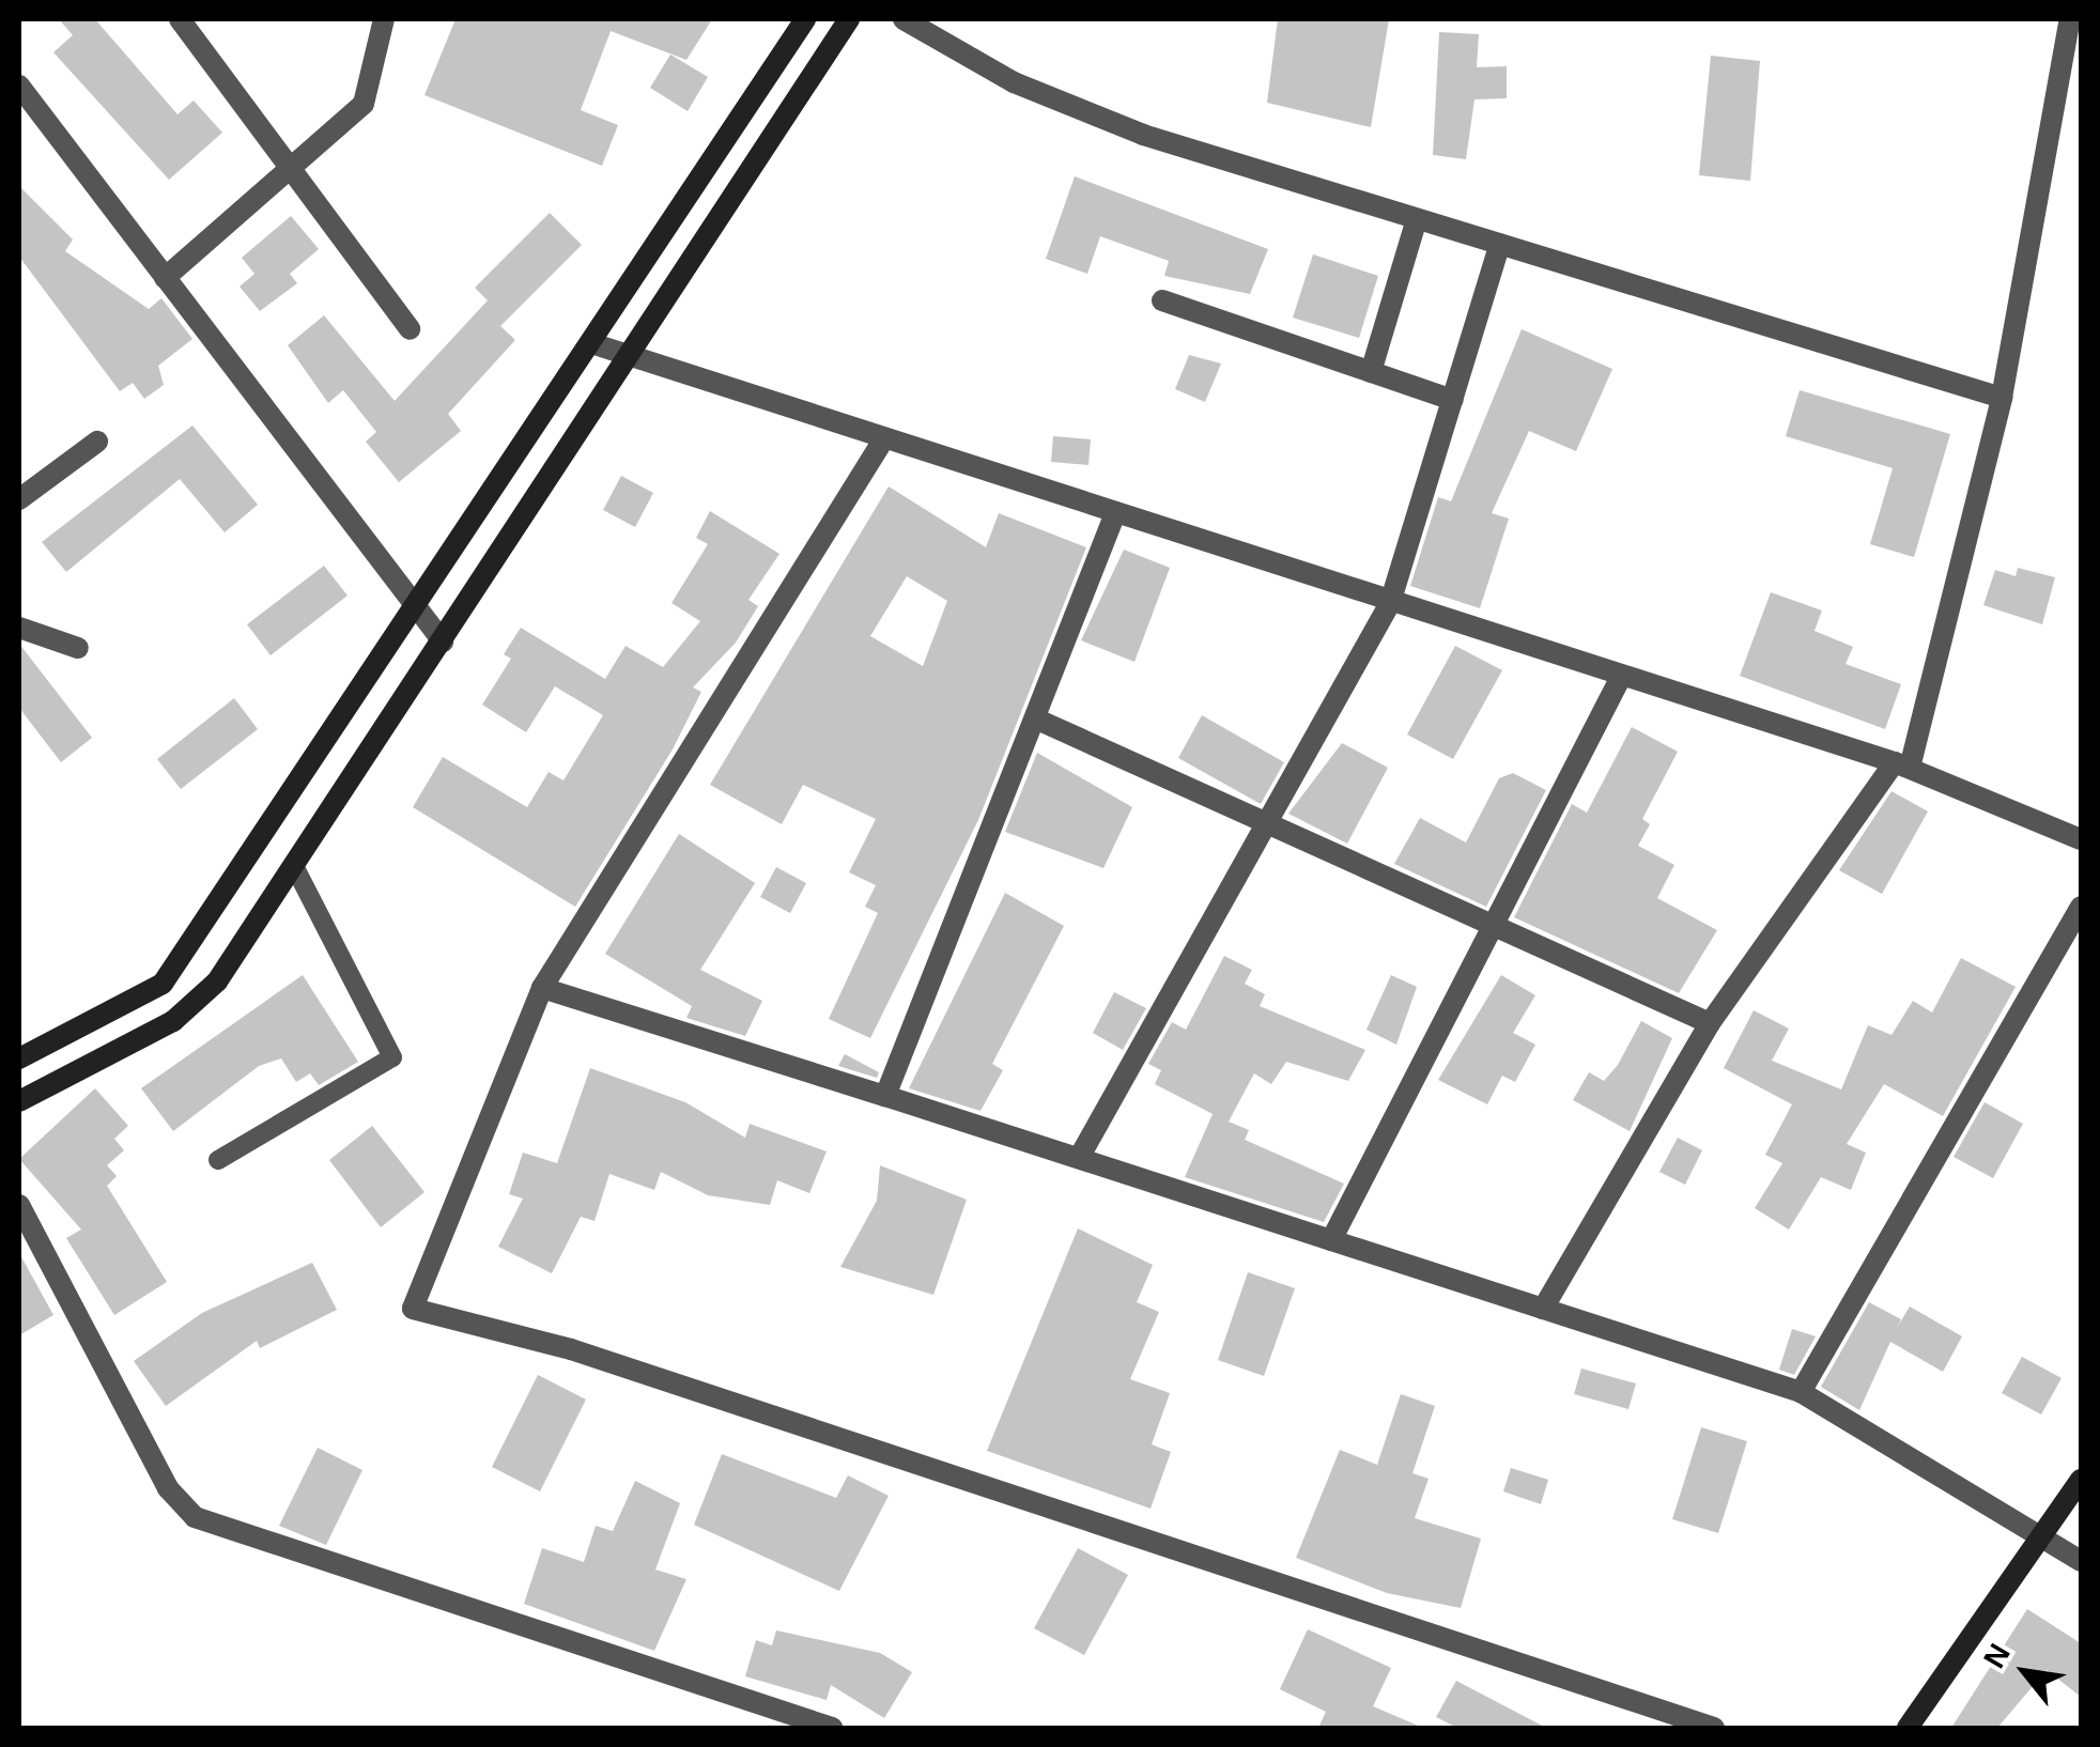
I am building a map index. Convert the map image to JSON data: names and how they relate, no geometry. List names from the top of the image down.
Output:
{
  "north": "top left"
}
